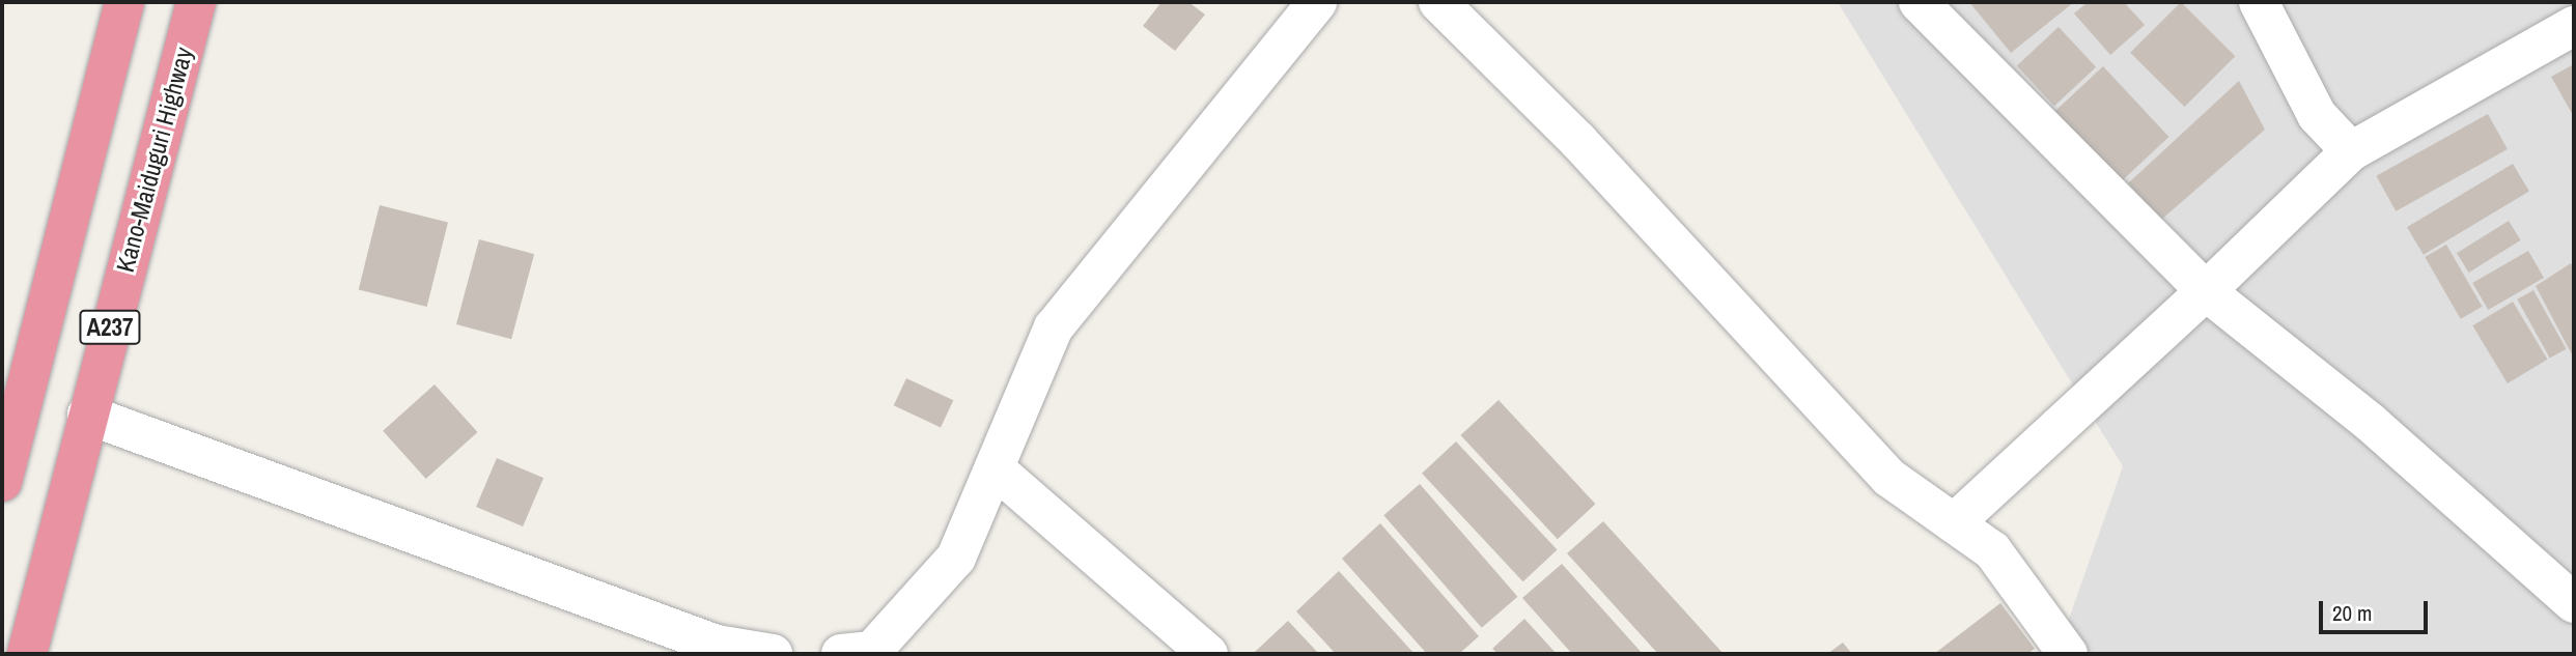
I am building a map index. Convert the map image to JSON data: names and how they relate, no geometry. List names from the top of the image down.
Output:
{
  "streets": {
    "highway": ["Kano-Maiduguri Highway", "A237"]
  },
  "scale_bar": "20 m"
}
